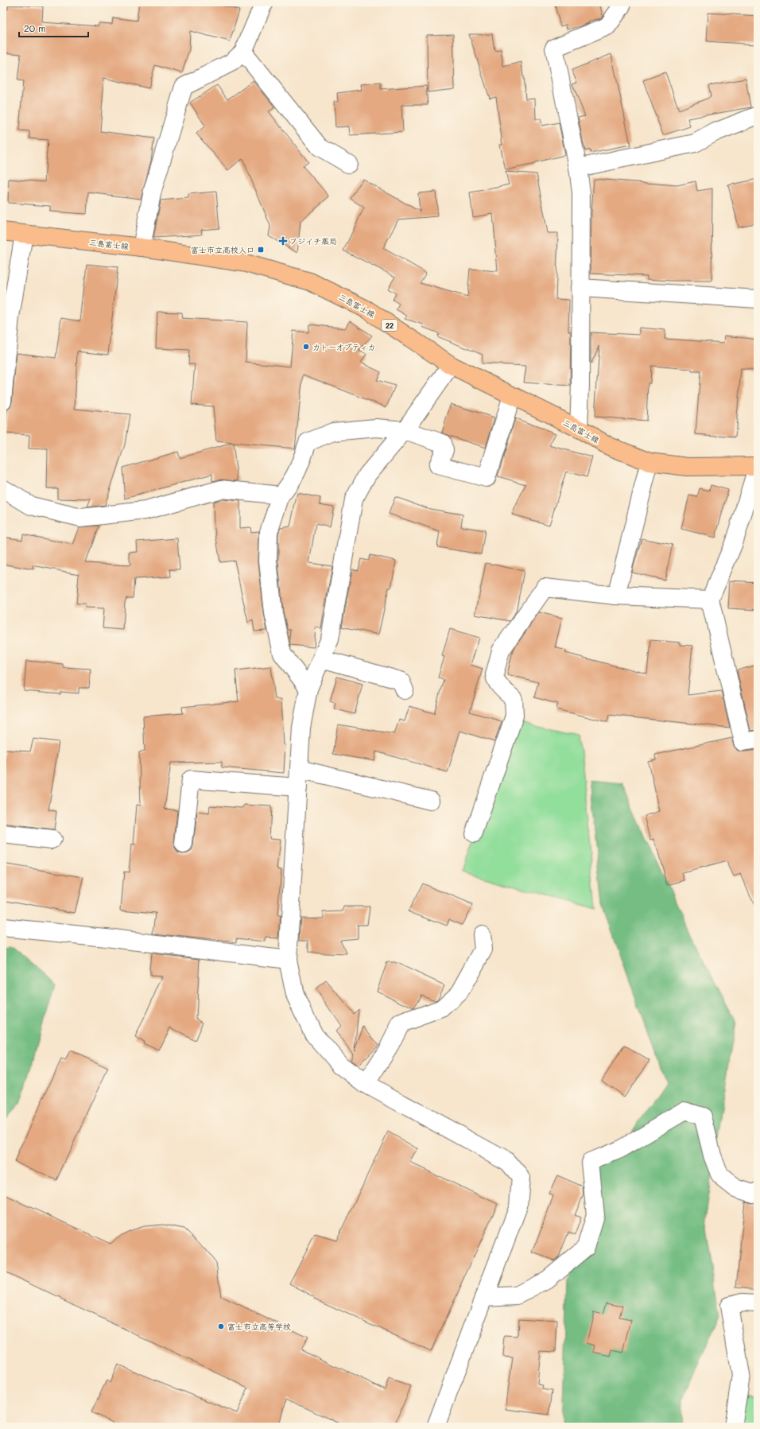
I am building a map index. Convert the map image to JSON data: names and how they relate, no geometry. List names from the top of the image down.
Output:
{
  "streets": {
    "main road": ["三島富士線", "22"]
  },
  "places": {
    "health": ["フジイチ薬局"],
    "transit": ["富士市立高校入口"],
    "other": ["カトーオプティカ", "富士市立高等学校"]
  },
  "scale_bar": "20 m"
}
